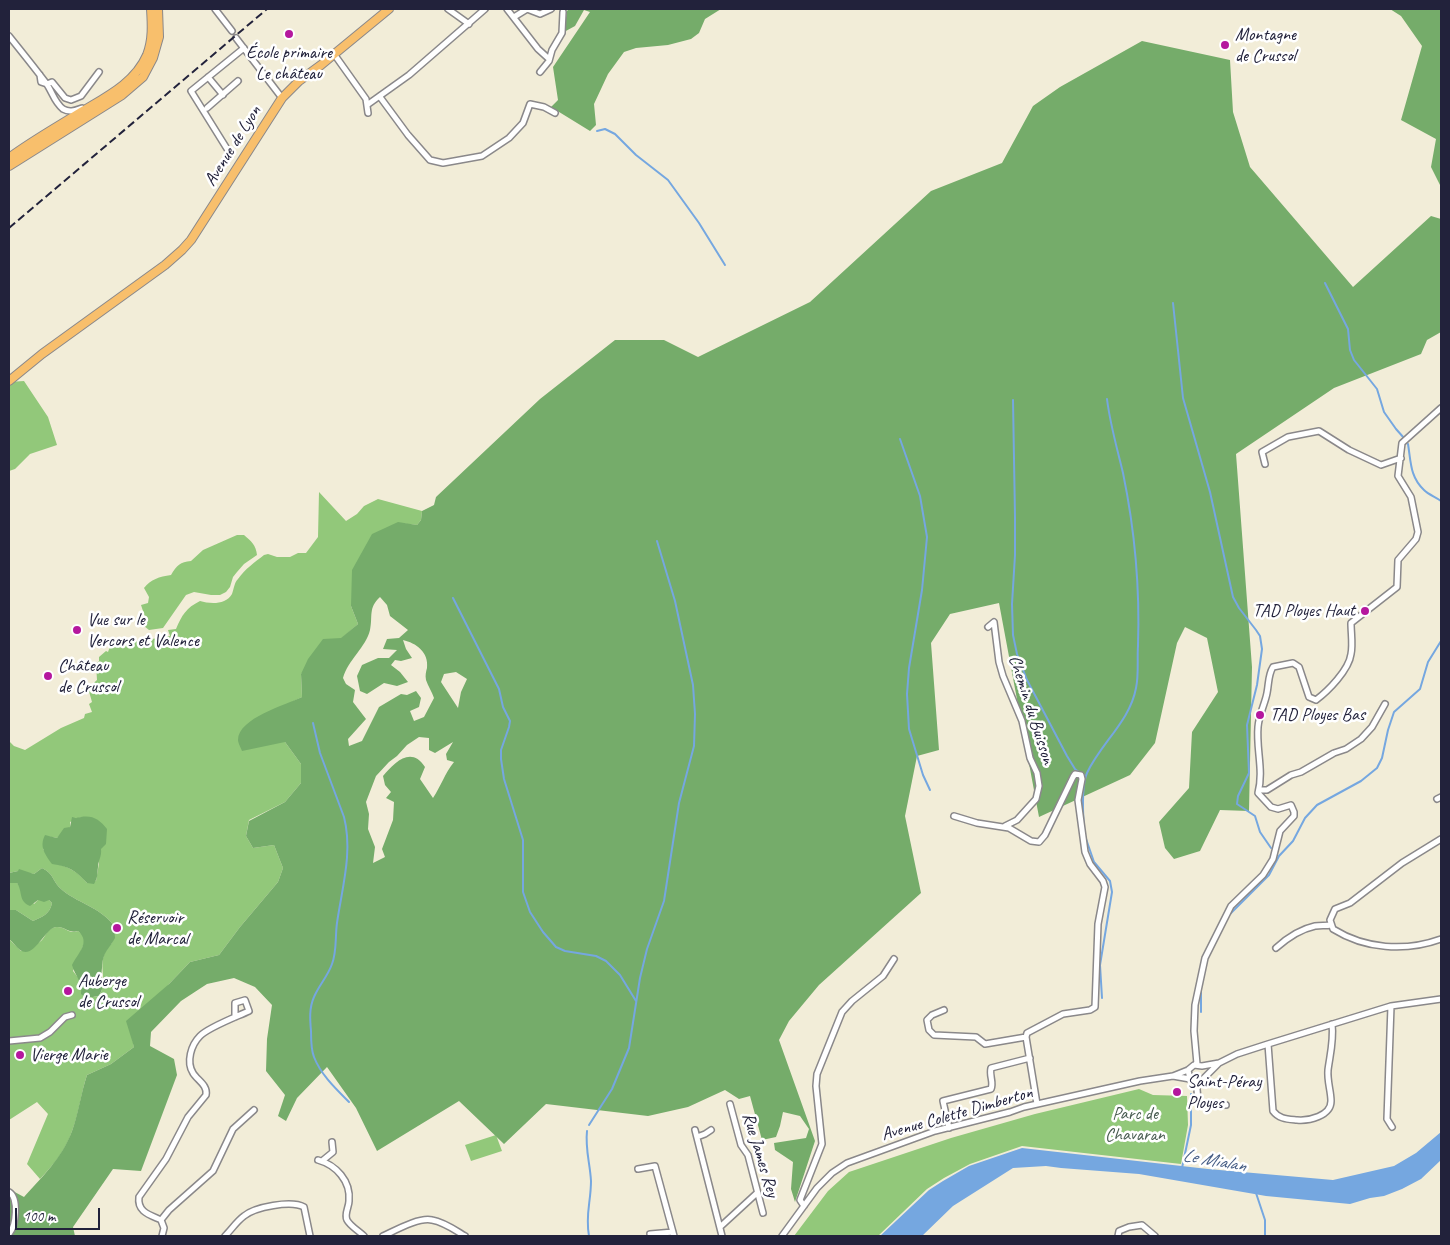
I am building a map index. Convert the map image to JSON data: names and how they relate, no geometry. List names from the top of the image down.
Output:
{
  "streets": {
    "main road": ["Avenue de Lyon"],
    "street": ["Chemin du Buisson", "Avenue Colette Dimberton", "Rue James Rey"]
  },
  "water": ["Le Mialan"],
  "parks": ["Parc de Chavaran"],
  "places": [
    "École primaire Le château",
    "Montagne de Crussol",
    "TAD Ployes Haut",
    "Vue sur le Vercors et Valence",
    "Château de Crussol",
    "TAD Ployes Bas",
    "Réservoir de Marcal",
    "Auberge de Crussol",
    "Vierge Marie",
    "Saint-Péray Ployes"
  ],
  "scale_bar": "100 m"
}
